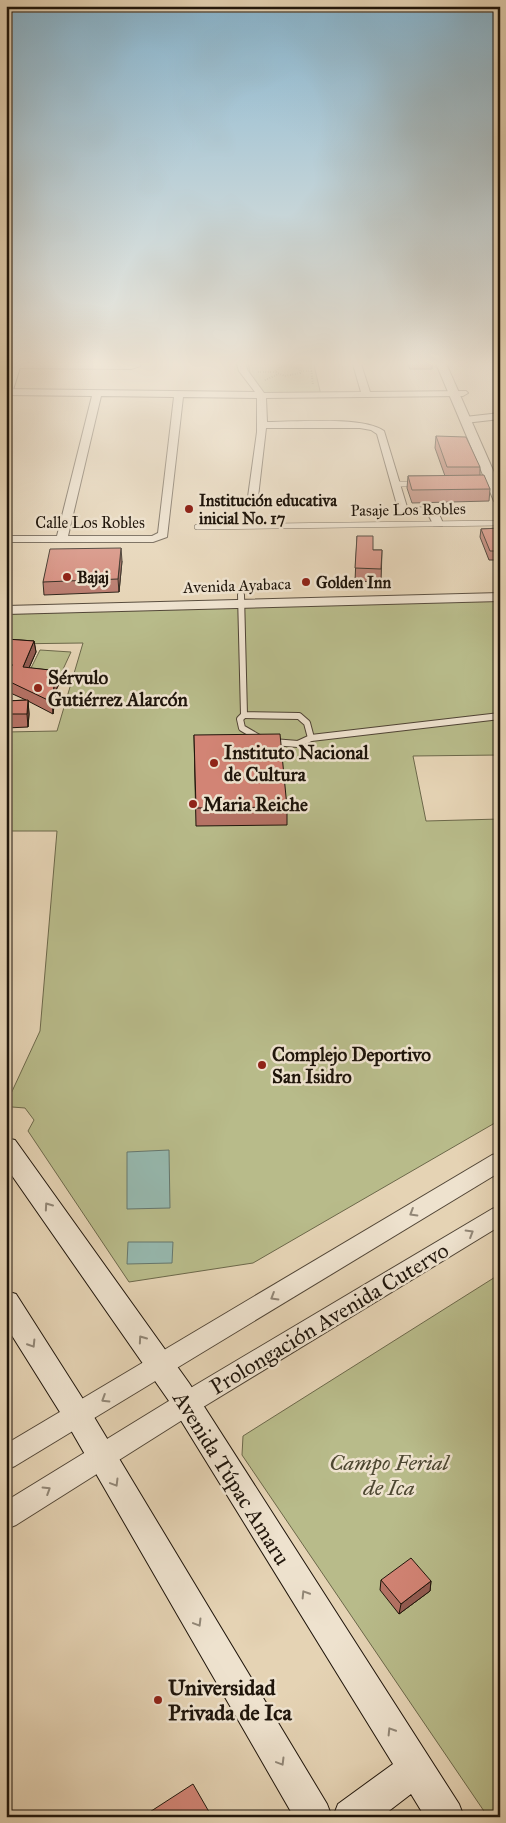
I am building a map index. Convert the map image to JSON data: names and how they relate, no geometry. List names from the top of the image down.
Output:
{
  "streets": {
    "main road": ["Avenida Túpac Amaru"],
    "street": ["Calle Los Robles", "Avenida Ayabaca", "Prolongación Avenida Cutervo"],
    "lane": ["Pasaje Los Robles"]
  },
  "crossings": [
    ["Prolongación Avenida Cutervo", "Avenida Túpac Amaru"]
  ],
  "parks": ["Campo Ferial de Ica"],
  "places": [
    "Institución educativa inicial No. 17",
    "Bajaj",
    "Golden Inn",
    "Sérvulo Gutiérrez Alarcón",
    "Instituto Nacional de Cultura",
    "Maria Reiche",
    "Complejo Deportivo San Isidro",
    "Universidad Privada de Ica"
  ]
}
